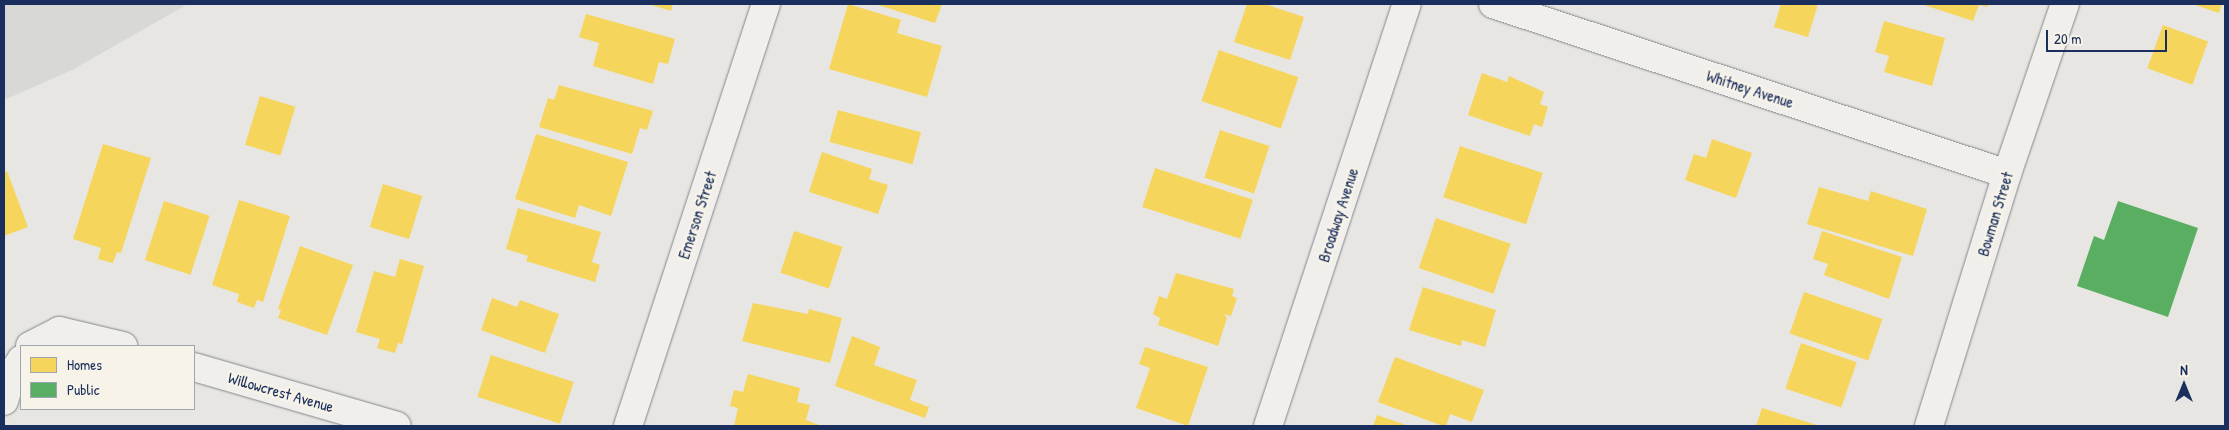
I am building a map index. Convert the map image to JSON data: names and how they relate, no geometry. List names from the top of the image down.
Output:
{
  "streets": {
    "street": [
      "Whitney Avenue",
      "Bowman Street",
      "Emerson Street",
      "Broadway Avenue",
      "Willowcrest Avenue"
    ]
  },
  "crossings": [
    ["Whitney Avenue", "Bowman Street"]
  ],
  "legend": ["Homes", "Public"],
  "scale_bar": "20 m",
  "north": "top"
}
